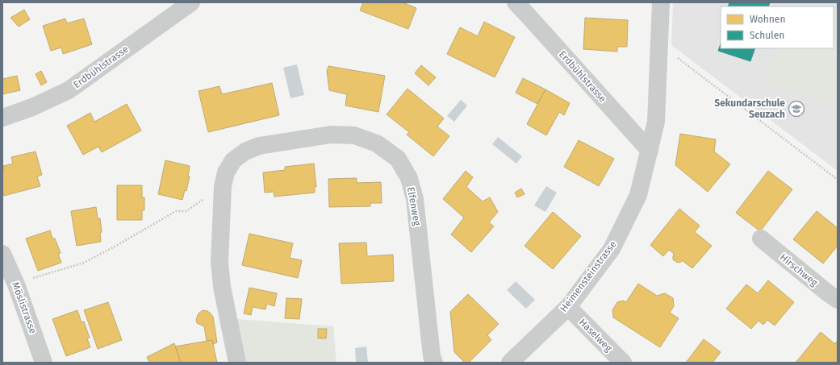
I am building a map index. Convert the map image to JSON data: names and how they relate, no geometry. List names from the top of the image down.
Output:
{
  "streets": {
    "street": [
      "Erdbühlstrasse",
      "Elfenweg",
      "Hirschweg",
      "Heimensteinstrasse",
      "Möslistrasse",
      "Haselweg"
    ]
  },
  "crossings": [
    ["Erdbühlstrasse", "Heimensteinstrasse"],
    ["Heimensteinstrasse", "Haselweg"]
  ],
  "places": {
    "school or university": ["Sekundarschule Seuzach"]
  },
  "legend": ["Wohnen", "Schulen"]
}
